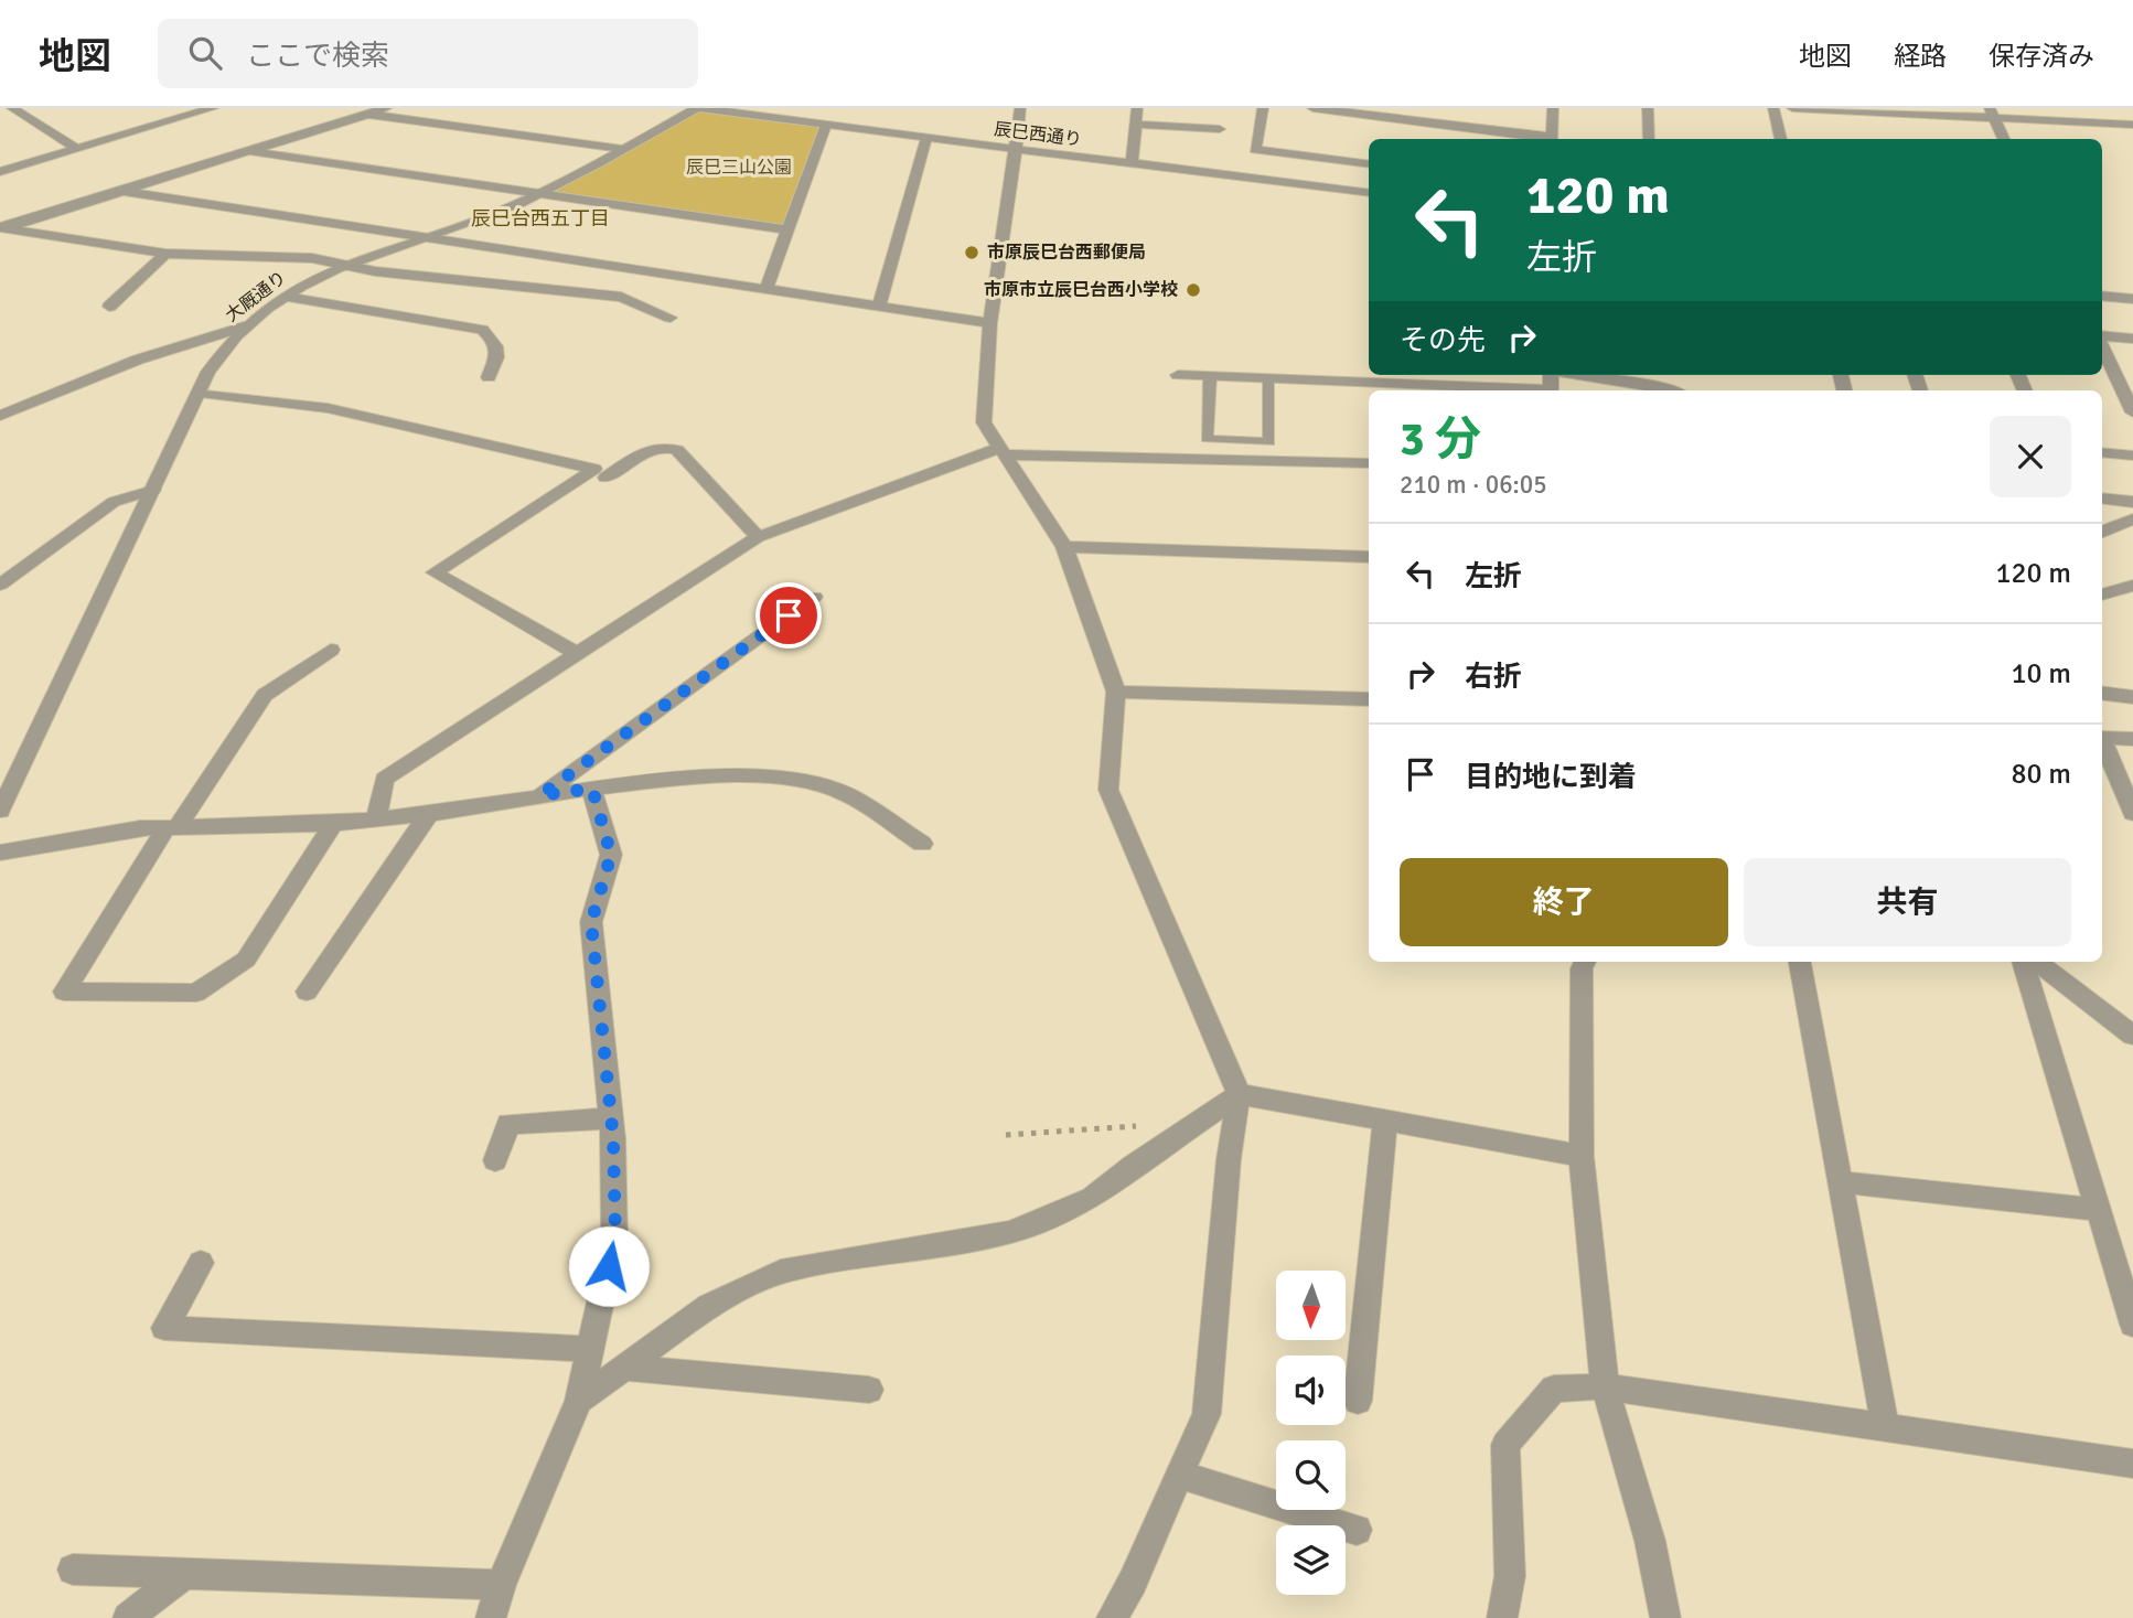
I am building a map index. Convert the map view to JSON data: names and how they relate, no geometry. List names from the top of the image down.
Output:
{
  "streets": {
    "street": ["辰巳西通り", "大厩通り"]
  },
  "crossings": [
    ["辰巳西通り", "大厩通り"]
  ],
  "districts": ["辰巳台西五丁目"],
  "parks": ["辰巳三山公園"],
  "places": ["市原辰巳台西郵便局", "市原市立辰巳台西小学校"],
  "north": "bottom",
  "page": {
    "header": "地図",
    "search": "ここで検索",
    "nav": ["地図", "経路", "保存済み"],
    "turn": ["120 m", "左折"],
    "then": "その先",
    "heading": ["3 分", "210 m · 06:05"],
    "list": [
      {
        "name": "左折",
        "value": "120 m"
      },
      {
        "name": "右折",
        "value": "10 m"
      },
      {
        "name": "目的地に到着",
        "value": "80 m"
      }
    ],
    "buttons": ["終了", "共有"]
  }
}
